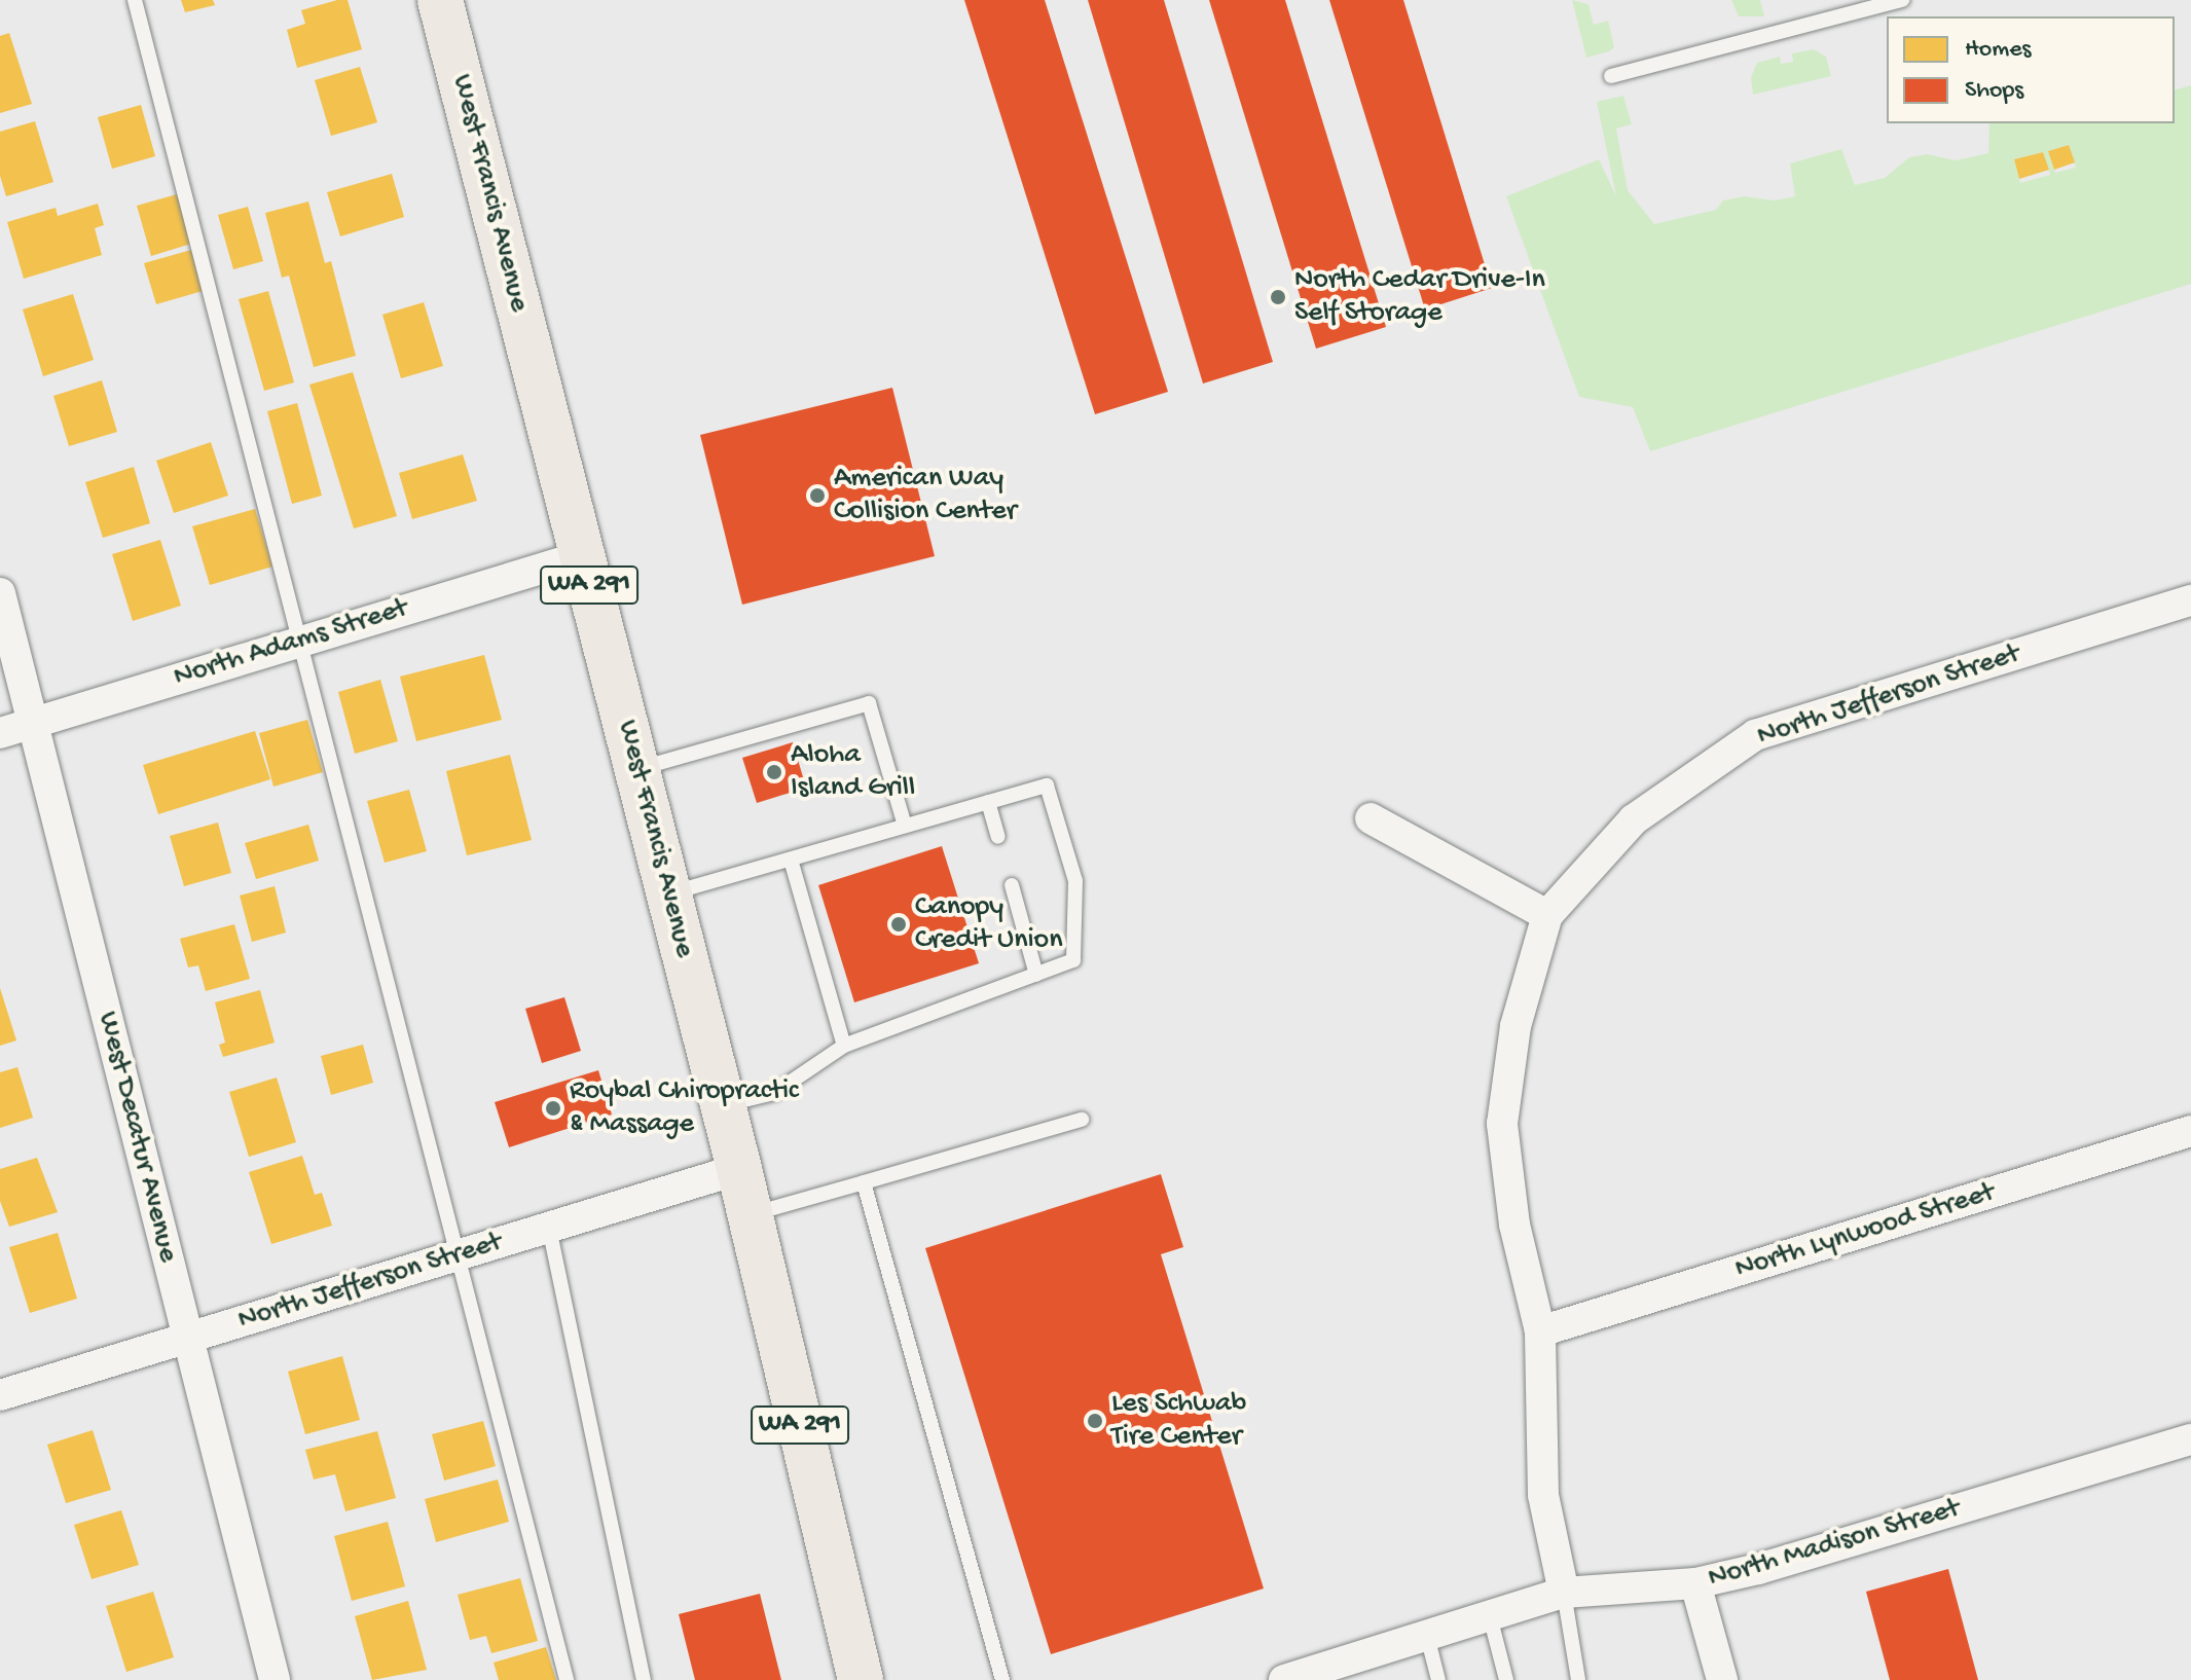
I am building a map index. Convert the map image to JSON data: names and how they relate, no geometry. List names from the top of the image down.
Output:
{
  "streets": {
    "main road": ["West Francis Avenue", "WA 291"],
    "street": [
      "North Adams Street",
      "North Jefferson Street",
      "West Decatur Avenue",
      "North Lynwood Street",
      "North Madison Street"
    ]
  },
  "crossings": [
    ["West Francis Avenue", "North Adams Street"],
    ["West Francis Avenue", "North Jefferson Street"],
    ["North Adams Street", "West Decatur Avenue"],
    ["North Jefferson Street", "West Decatur Avenue"]
  ],
  "places": [
    "North Cedar Drive-In Self Storage",
    "American Way Collision Center",
    "Aloha Island Grill",
    "Canopy Credit Union",
    "Roybal Chiropractic & Massage",
    "Les Schwab Tire Center"
  ],
  "legend": ["Homes", "Shops"]
}
